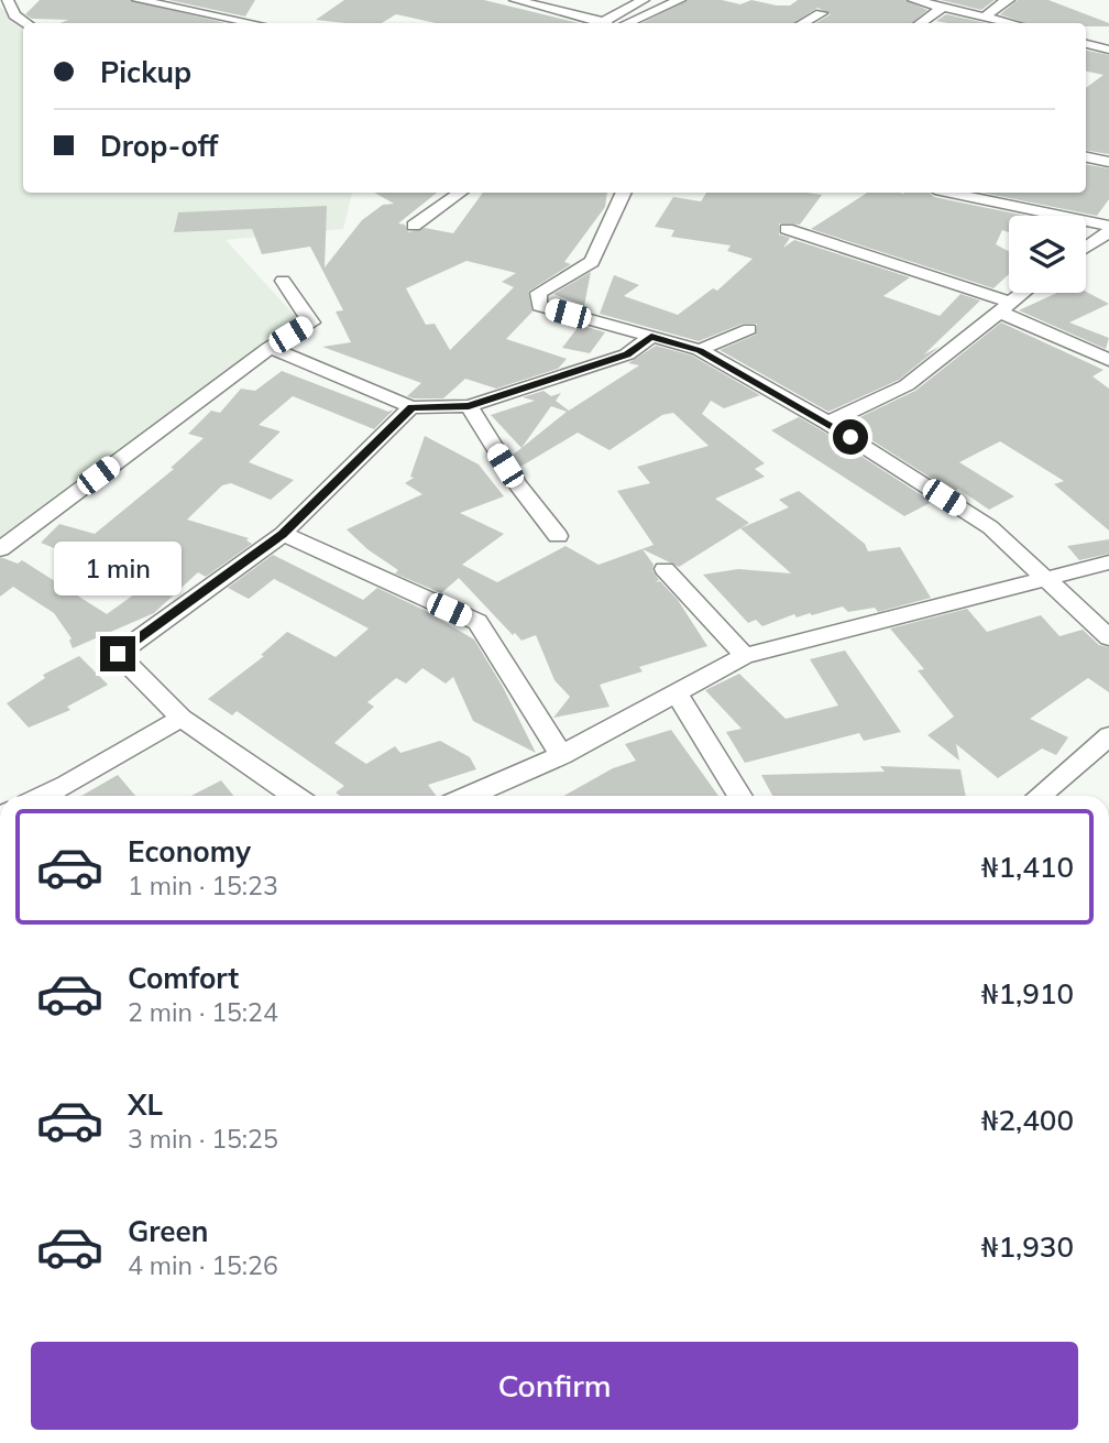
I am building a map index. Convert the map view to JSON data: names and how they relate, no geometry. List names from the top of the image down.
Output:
{
  "page": {
    "banner": ["Pickup", "Drop-off"],
    "bubble": "1 min",
    "list": [
      {
        "name": "Economy",
        "note": "1 min · 15:23",
        "value": "₦1,410"
      },
      {
        "name": "Comfort",
        "note": "2 min · 15:24",
        "value": "₦1,910"
      },
      {
        "name": "XL",
        "note": "3 min · 15:25",
        "value": "₦2,400"
      },
      {
        "name": "Green",
        "note": "4 min · 15:26",
        "value": "₦1,930"
      }
    ],
    "buttons": "Confirm"
  }
}
